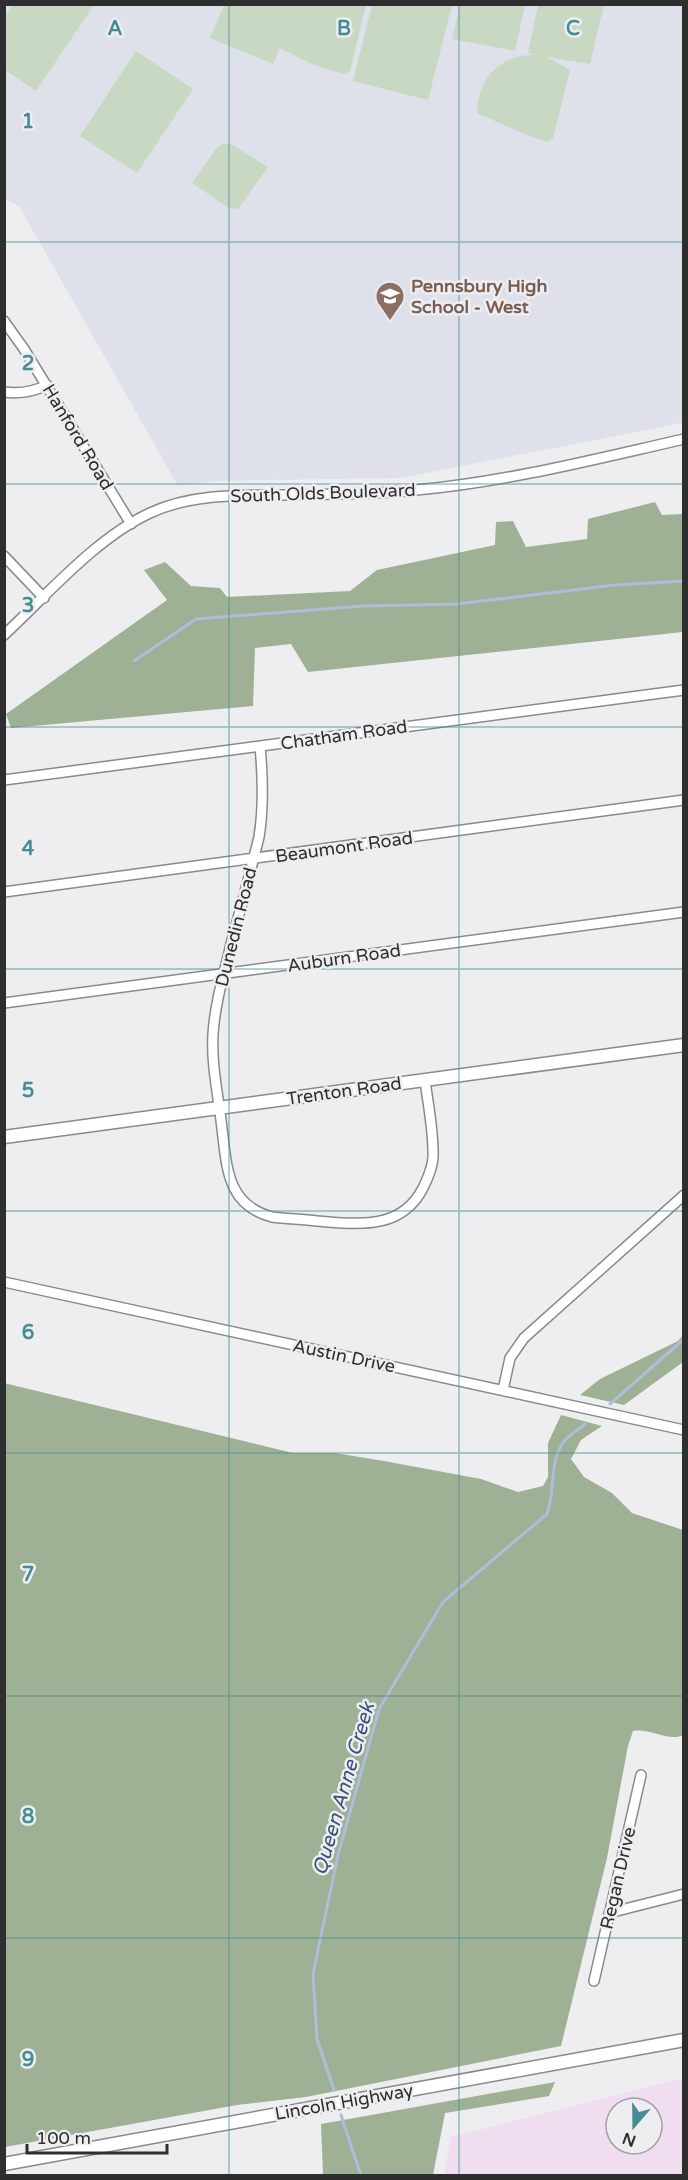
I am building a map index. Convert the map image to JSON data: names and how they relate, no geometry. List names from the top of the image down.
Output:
{
  "streets": {
    "main road": ["Trenton Road", "Lincoln Highway"],
    "street": [
      "Hanford Road",
      "South Olds Boulevard",
      "Chatham Road",
      "Beaumont Road",
      "Dunedin Road",
      "Auburn Road",
      "Austin Drive",
      "Regan Drive"
    ]
  },
  "crossings": [
    ["Hanford Road", "South Olds Boulevard"],
    ["Chatham Road", "Dunedin Road"],
    ["Beaumont Road", "Dunedin Road"],
    ["Dunedin Road", "Auburn Road"],
    ["Dunedin Road", "Trenton Road"]
  ],
  "water": ["Queen Anne Creek"],
  "places": {
    "school or university": ["Pennsbury High School - West"]
  },
  "scale_bar": "100 m",
  "north": "bottom",
  "grid": {
    "columns": ["A", "B", "C"],
    "rows": [
      "1",
      "2",
      "3",
      "4",
      "5",
      "6",
      "7",
      "8",
      "9"
    ]
  }
}
